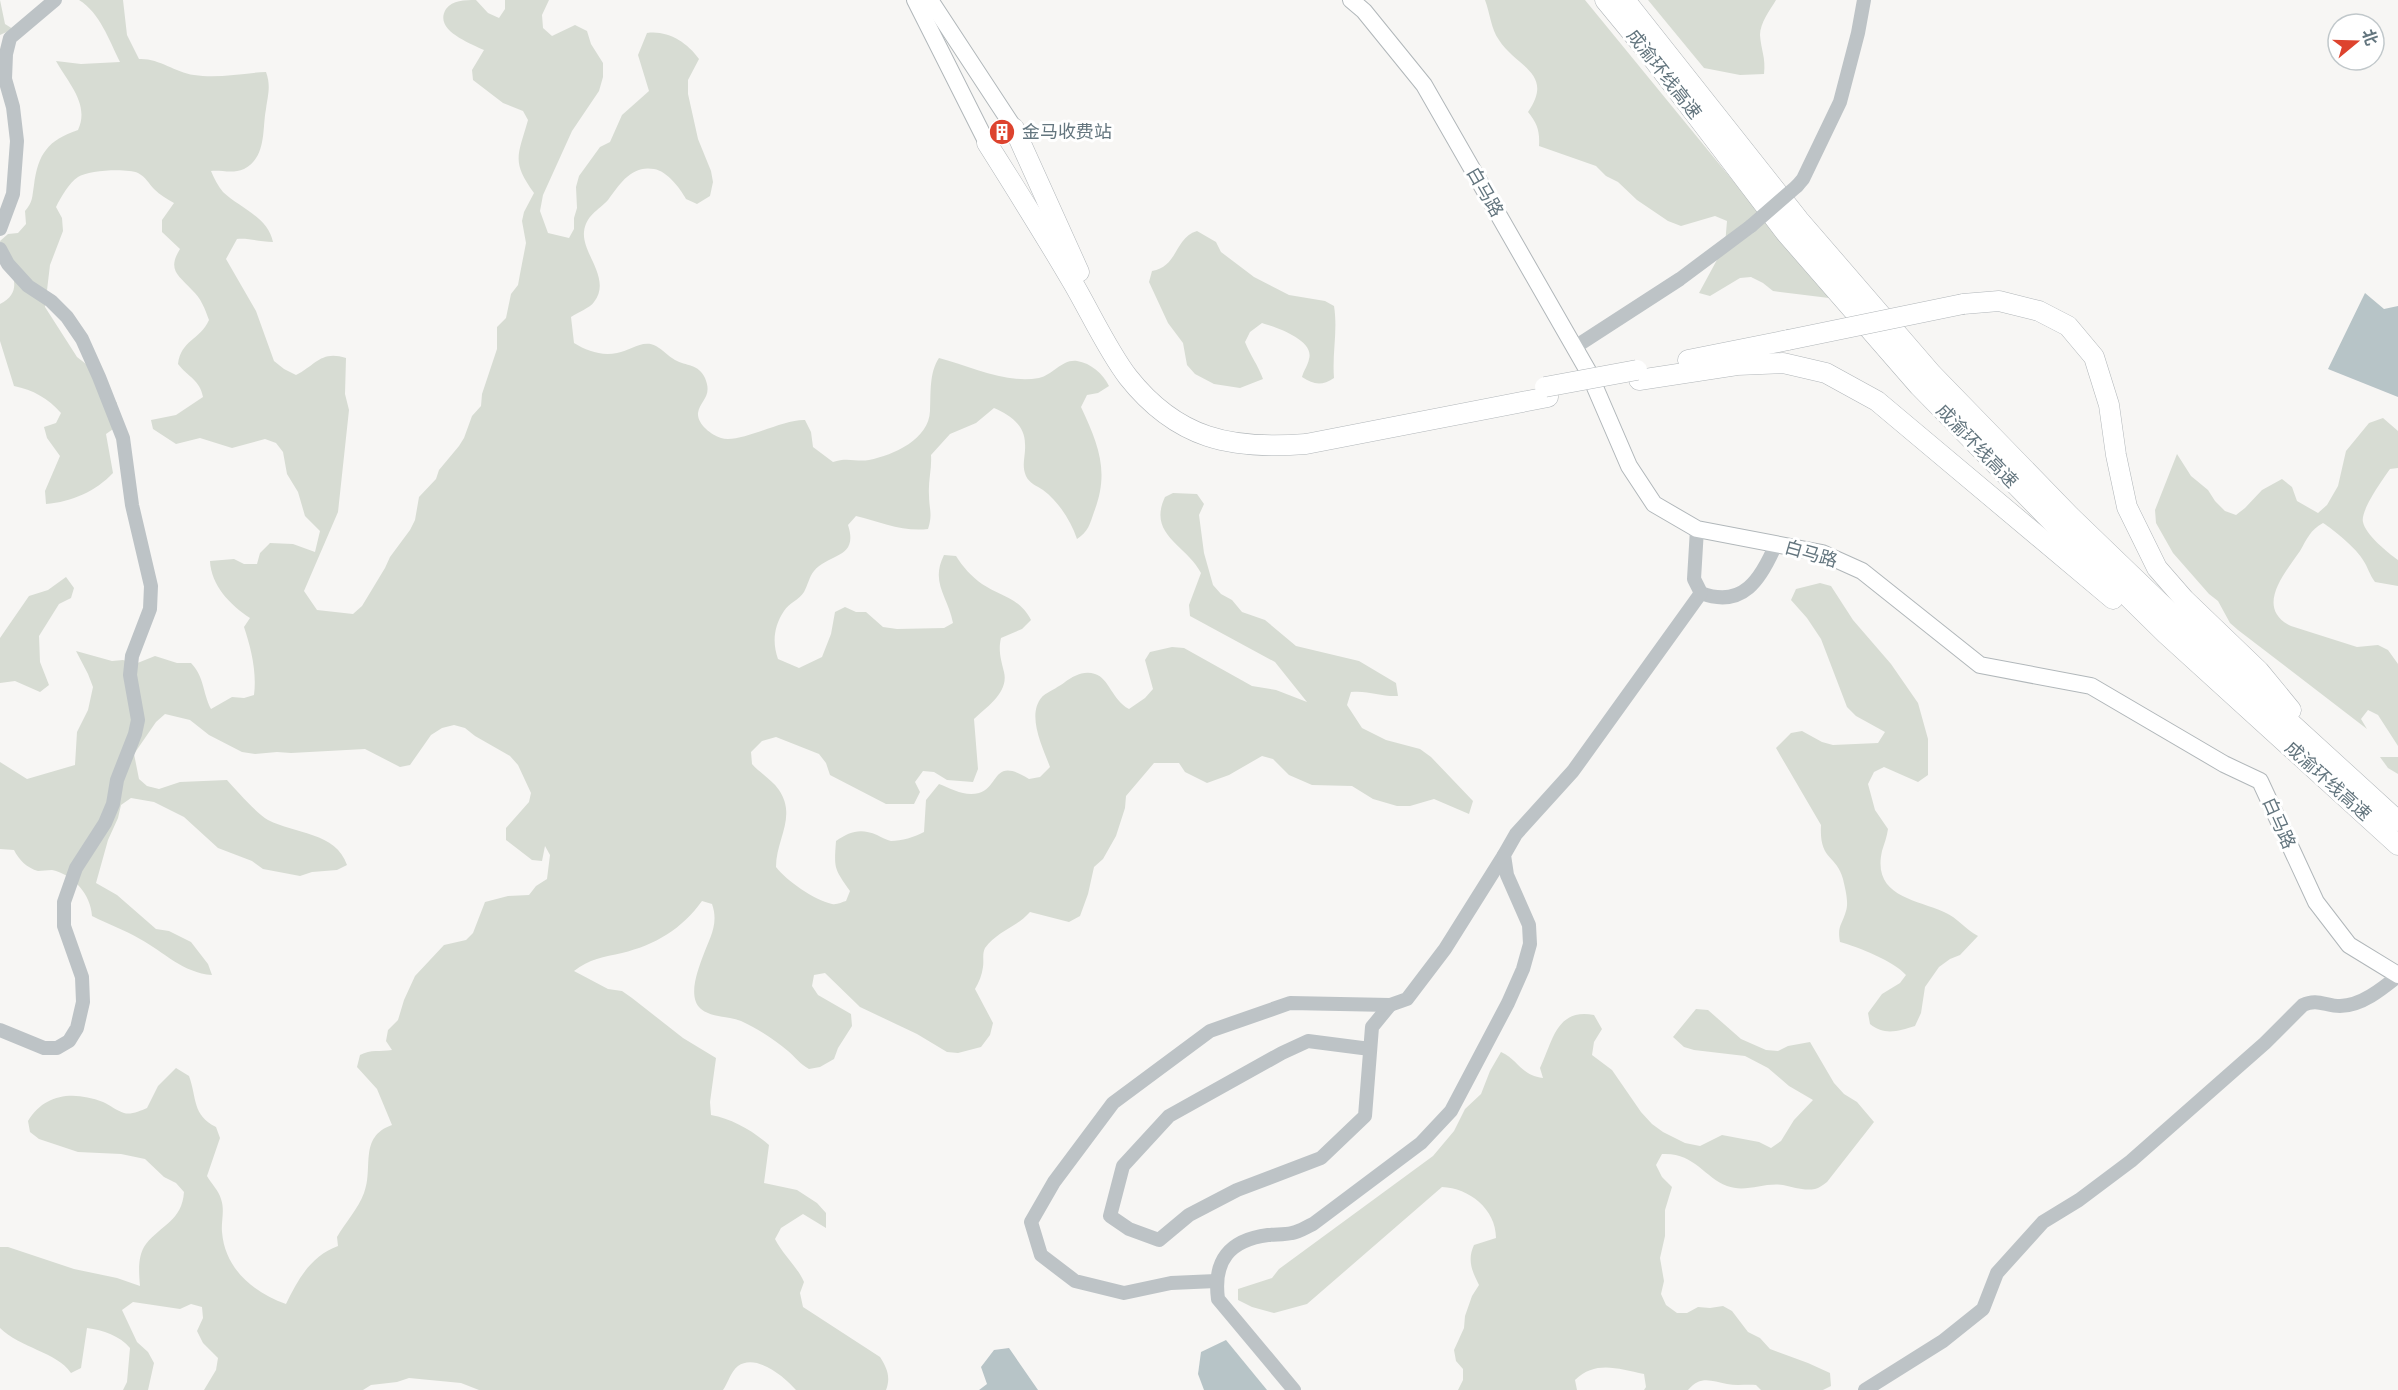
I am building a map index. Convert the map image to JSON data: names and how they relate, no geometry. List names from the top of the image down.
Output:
{
  "streets": {
    "highway": ["成渝环线高速"],
    "main road": ["白马路"]
  },
  "places": {
    "building": ["金马收费站"]
  },
  "north": "right"
}
